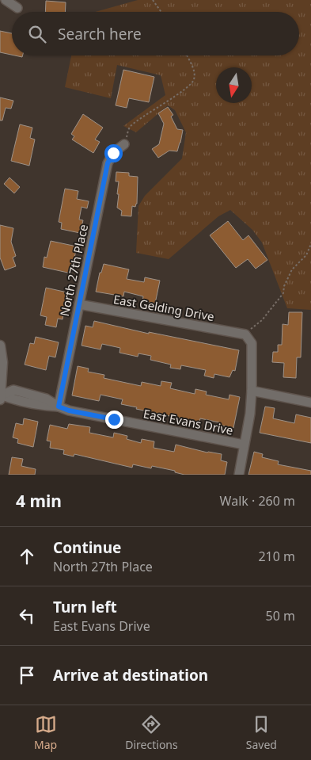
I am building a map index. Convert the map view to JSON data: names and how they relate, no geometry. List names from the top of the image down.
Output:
{
  "streets": {
    "street": ["North 27th Place", "East Gelding Drive", "East Evans Drive"]
  },
  "crossings": [
    ["North 27th Place", "East Gelding Drive"],
    ["North 27th Place", "East Evans Drive"]
  ],
  "north": "bottom",
  "page": {
    "search": "Search here",
    "heading": ["4 min", "Walk · 260 m"],
    "list": [
      ["Continue", "North 27th Place", "210 m"],
      ["Turn left", "East Evans Drive", "50 m"],
      "Arrive at destination"
    ],
    "nav": ["Map", "Directions", "Saved"]
  }
}
